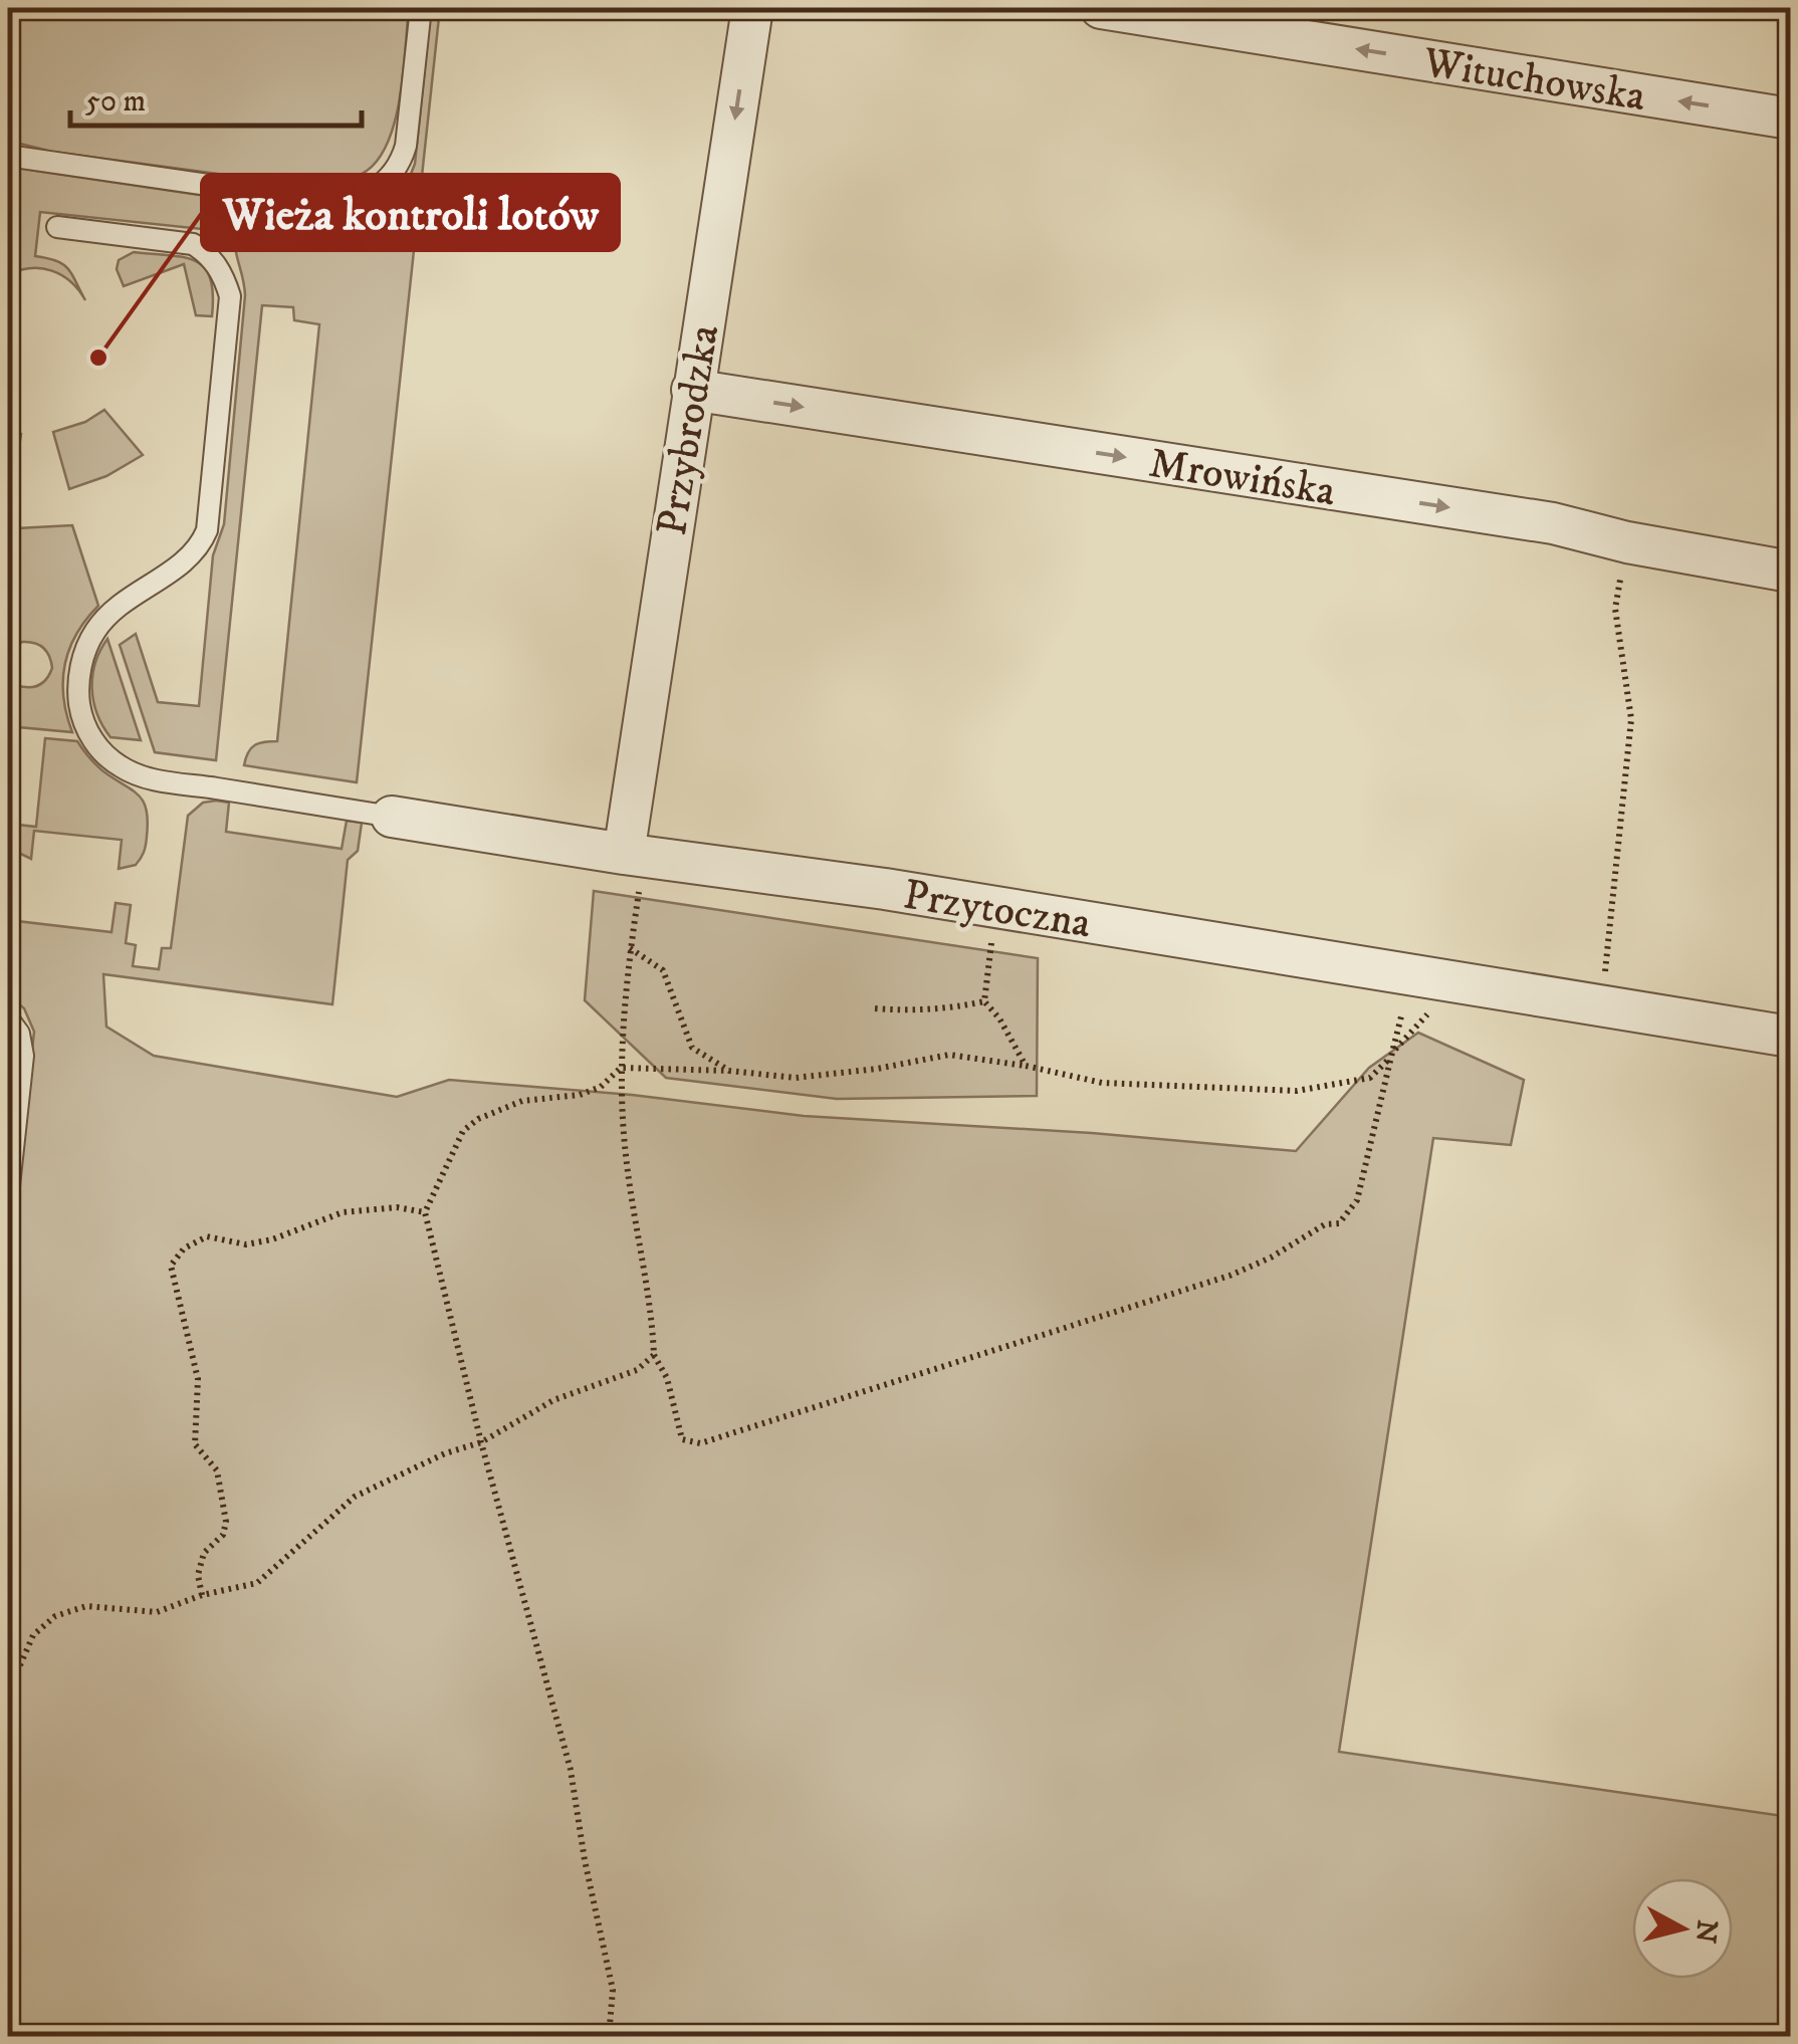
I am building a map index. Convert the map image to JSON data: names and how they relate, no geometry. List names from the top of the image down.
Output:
{
  "streets": {
    "street": [
      "Wituchowska",
      "Przybrodzka",
      "Mrowińska",
      "Przytoczna"
    ]
  },
  "crossings": [
    ["Przybrodzka", "Mrowińska"],
    ["Przybrodzka", "Przytoczna"]
  ],
  "one_way": ["Wituchowska", "Przybrodzka", "Mrowińska"],
  "places": ["Wieża kontroli lotów"],
  "scale_bar": "50 m",
  "north": "right"
}
